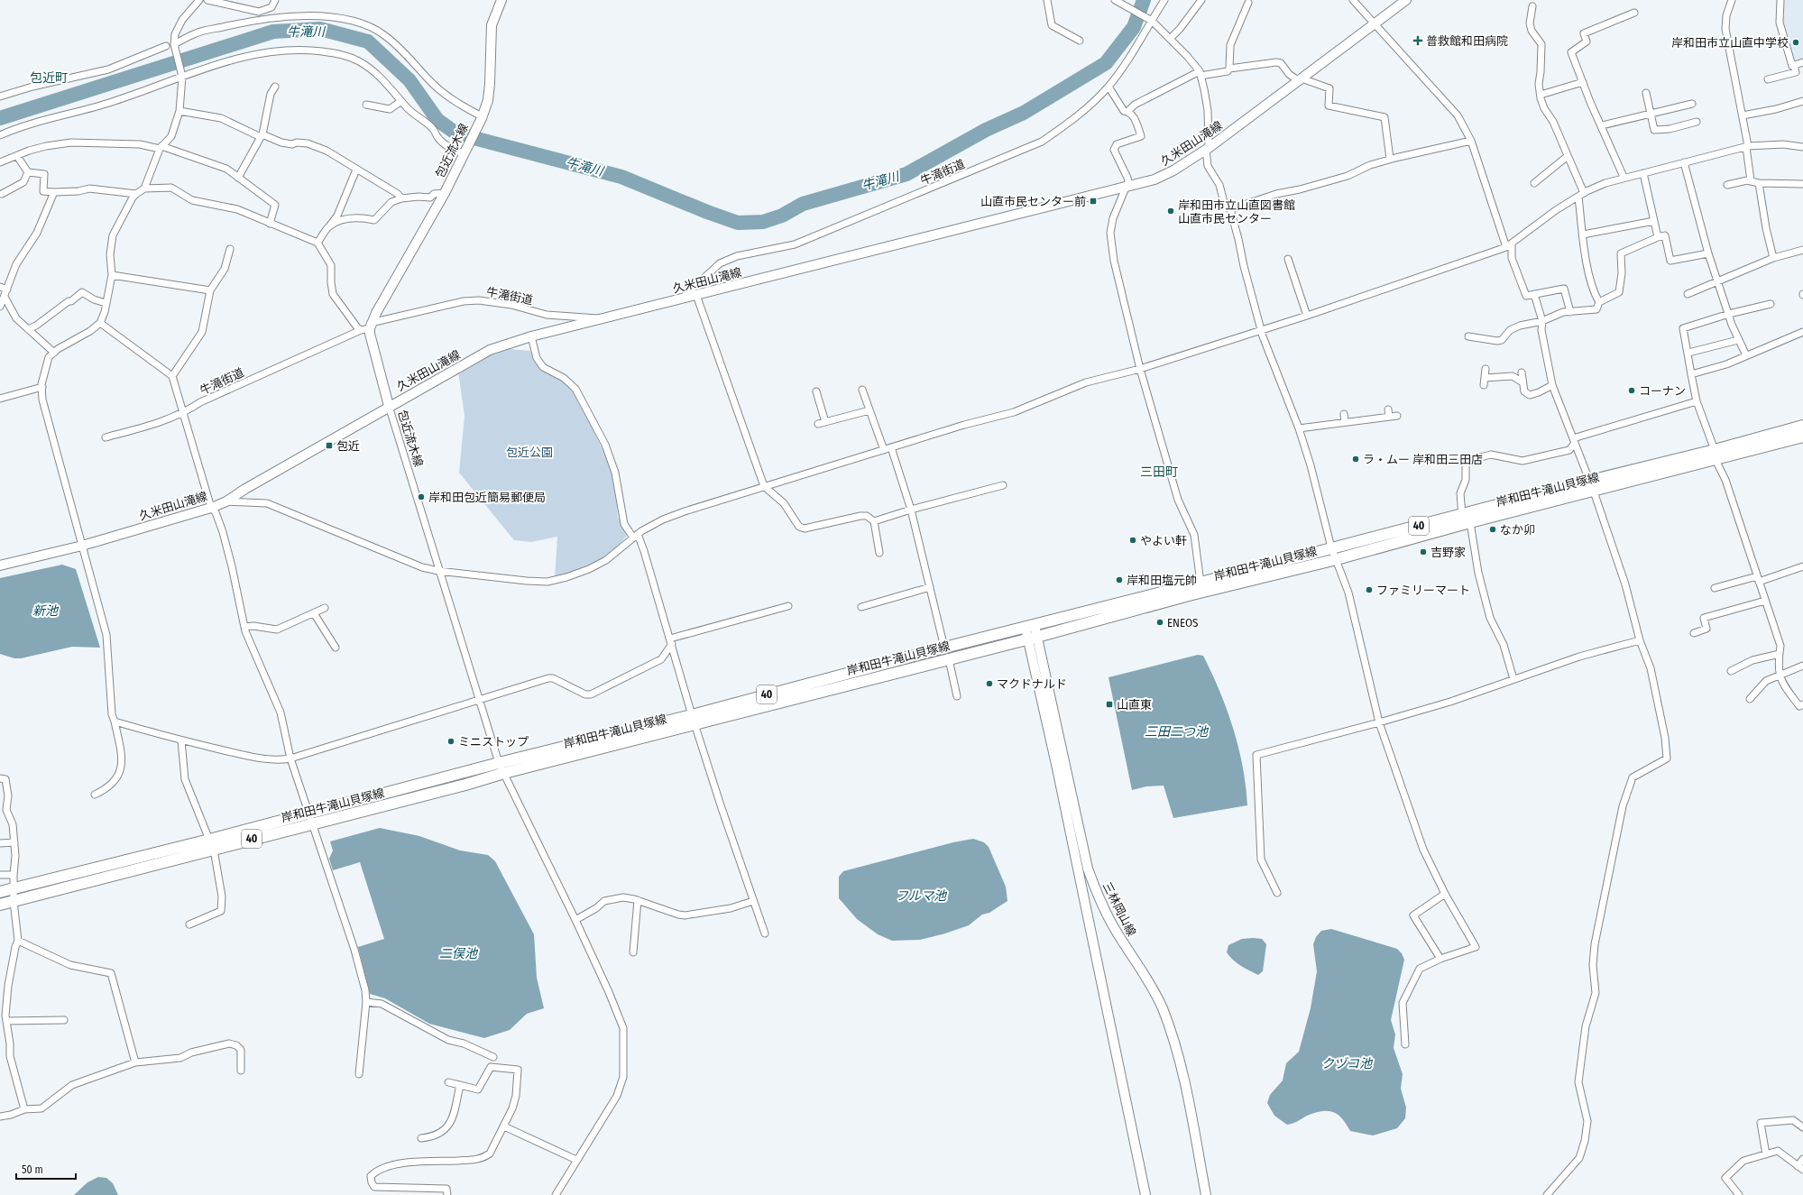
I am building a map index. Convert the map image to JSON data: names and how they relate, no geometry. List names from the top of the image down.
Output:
{
  "streets": {
    "main road": ["岸和田牛滝山貝塚線", "40"],
    "street": [
      "久米田山滝線",
      "包近流木線",
      "牛滝街道",
      "三林岡山線"
    ]
  },
  "crossings": [
    ["久米田山滝線", "包近流木線"],
    ["久米田山滝線", "牛滝街道"],
    ["包近流木線", "牛滝街道"],
    ["包近流木線", "岸和田牛滝山貝塚線"],
    ["岸和田牛滝山貝塚線", "三林岡山線"]
  ],
  "districts": ["包近町", "三田町"],
  "water": [
    "牛滝川",
    "新池",
    "三田二つ池",
    "フルマ池",
    "二俣池",
    "クヅコ池"
  ],
  "parks": ["包近公園"],
  "places": {
    "health": ["普救館和田病院"],
    "other": [
      "岸和田市立山直中学校",
      "岸和田市立山直図書館 山直市民センター",
      "コーナン",
      "ラ・ムー 岸和田三田店",
      "岸和田包近簡易郵便局",
      "なか卯",
      "やよい軒",
      "吉野家",
      "岸和田塩元帥",
      "ファミリーマート",
      "ENEOS",
      "マクドナルド",
      "ミニストップ"
    ],
    "transit": ["山直市民センター前", "包近", "山直東"]
  },
  "scale_bar": "50 m"
}
